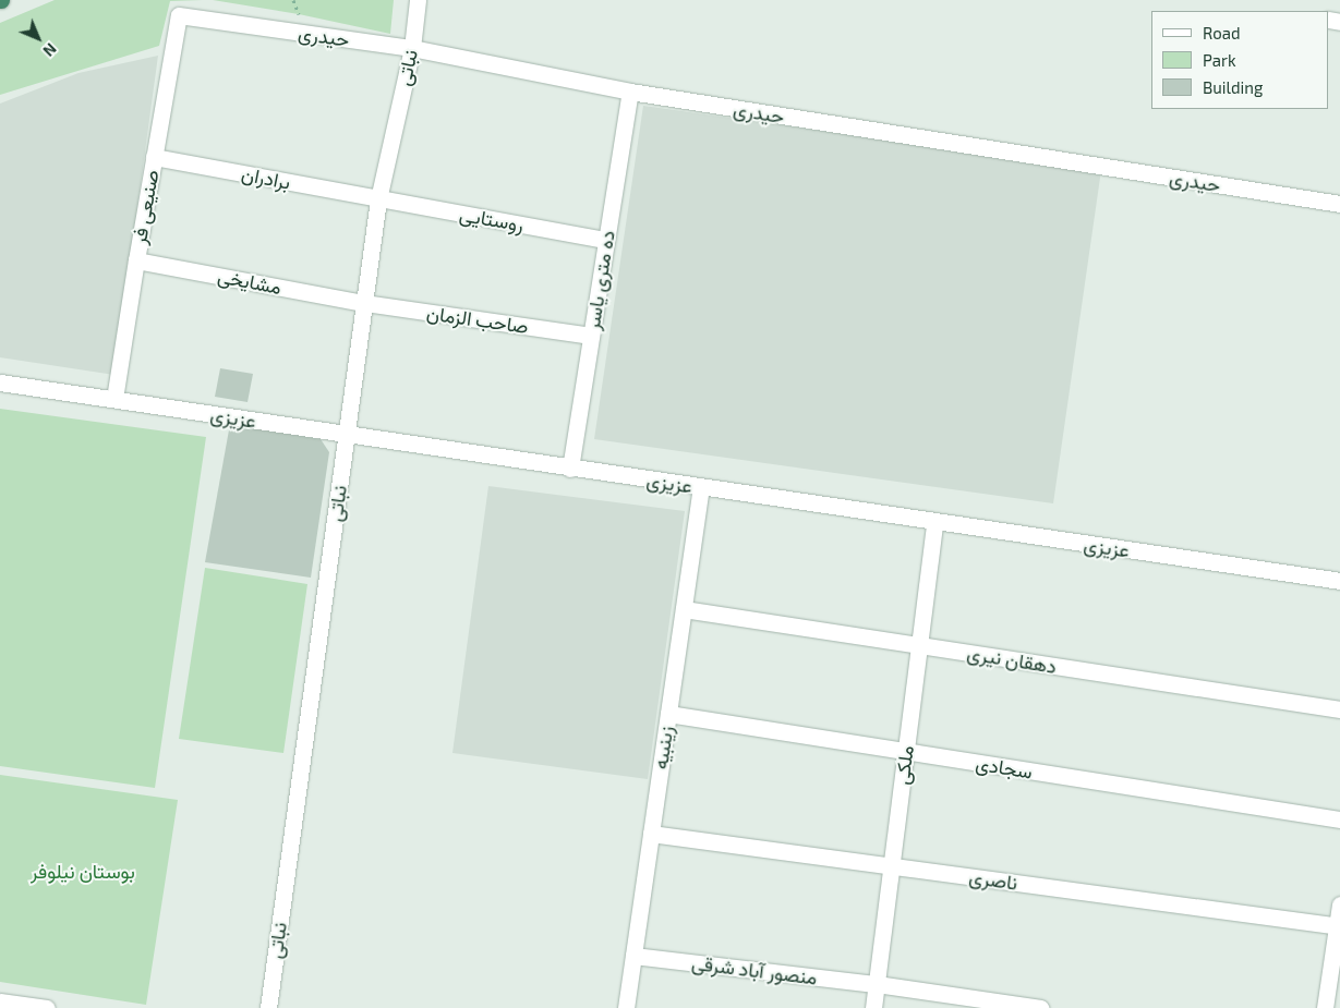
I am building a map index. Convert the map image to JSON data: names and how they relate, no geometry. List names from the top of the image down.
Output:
{
  "streets": {
    "street": [
      "حیدری",
      "نباتی",
      "برادران",
      "صنیعی فر",
      "روستایی",
      "ده متری یاسر",
      "مشایخی",
      "صاحب الزمان",
      "عزیزی",
      "دهقان نیری",
      "زینبیه",
      "ملکی",
      "سجادی",
      "ناصری",
      "منصور آباد شرقی"
    ]
  },
  "crossings": [
    ["حیدری", "نباتی"],
    ["حیدری", "صنیعی فر"],
    ["حیدری", "ده متری یاسر"],
    ["نباتی", "برادران"],
    ["نباتی", "روستایی"],
    ["نباتی", "مشایخی"],
    ["نباتی", "صاحب الزمان"],
    ["نباتی", "عزیزی"],
    ["برادران", "صنیعی فر"],
    ["برادران", "روستایی"],
    ["صنیعی فر", "مشایخی"],
    ["صنیعی فر", "عزیزی"],
    ["روستایی", "ده متری یاسر"],
    ["ده متری یاسر", "صاحب الزمان"],
    ["ده متری یاسر", "عزیزی"],
    ["مشایخی", "صاحب الزمان"],
    ["عزیزی", "زینبیه"],
    ["عزیزی", "ملکی"],
    ["دهقان نیری", "زینبیه"],
    ["دهقان نیری", "ملکی"],
    ["زینبیه", "سجادی"],
    ["زینبیه", "ناصری"],
    ["زینبیه", "منصور آباد شرقی"],
    ["ملکی", "سجادی"],
    ["ملکی", "ناصری"],
    ["ملکی", "منصور آباد شرقی"]
  ],
  "parks": ["بوستان نیلوفر"],
  "legend": ["Road", "Park", "Building"],
  "north": "bottom right"
}
